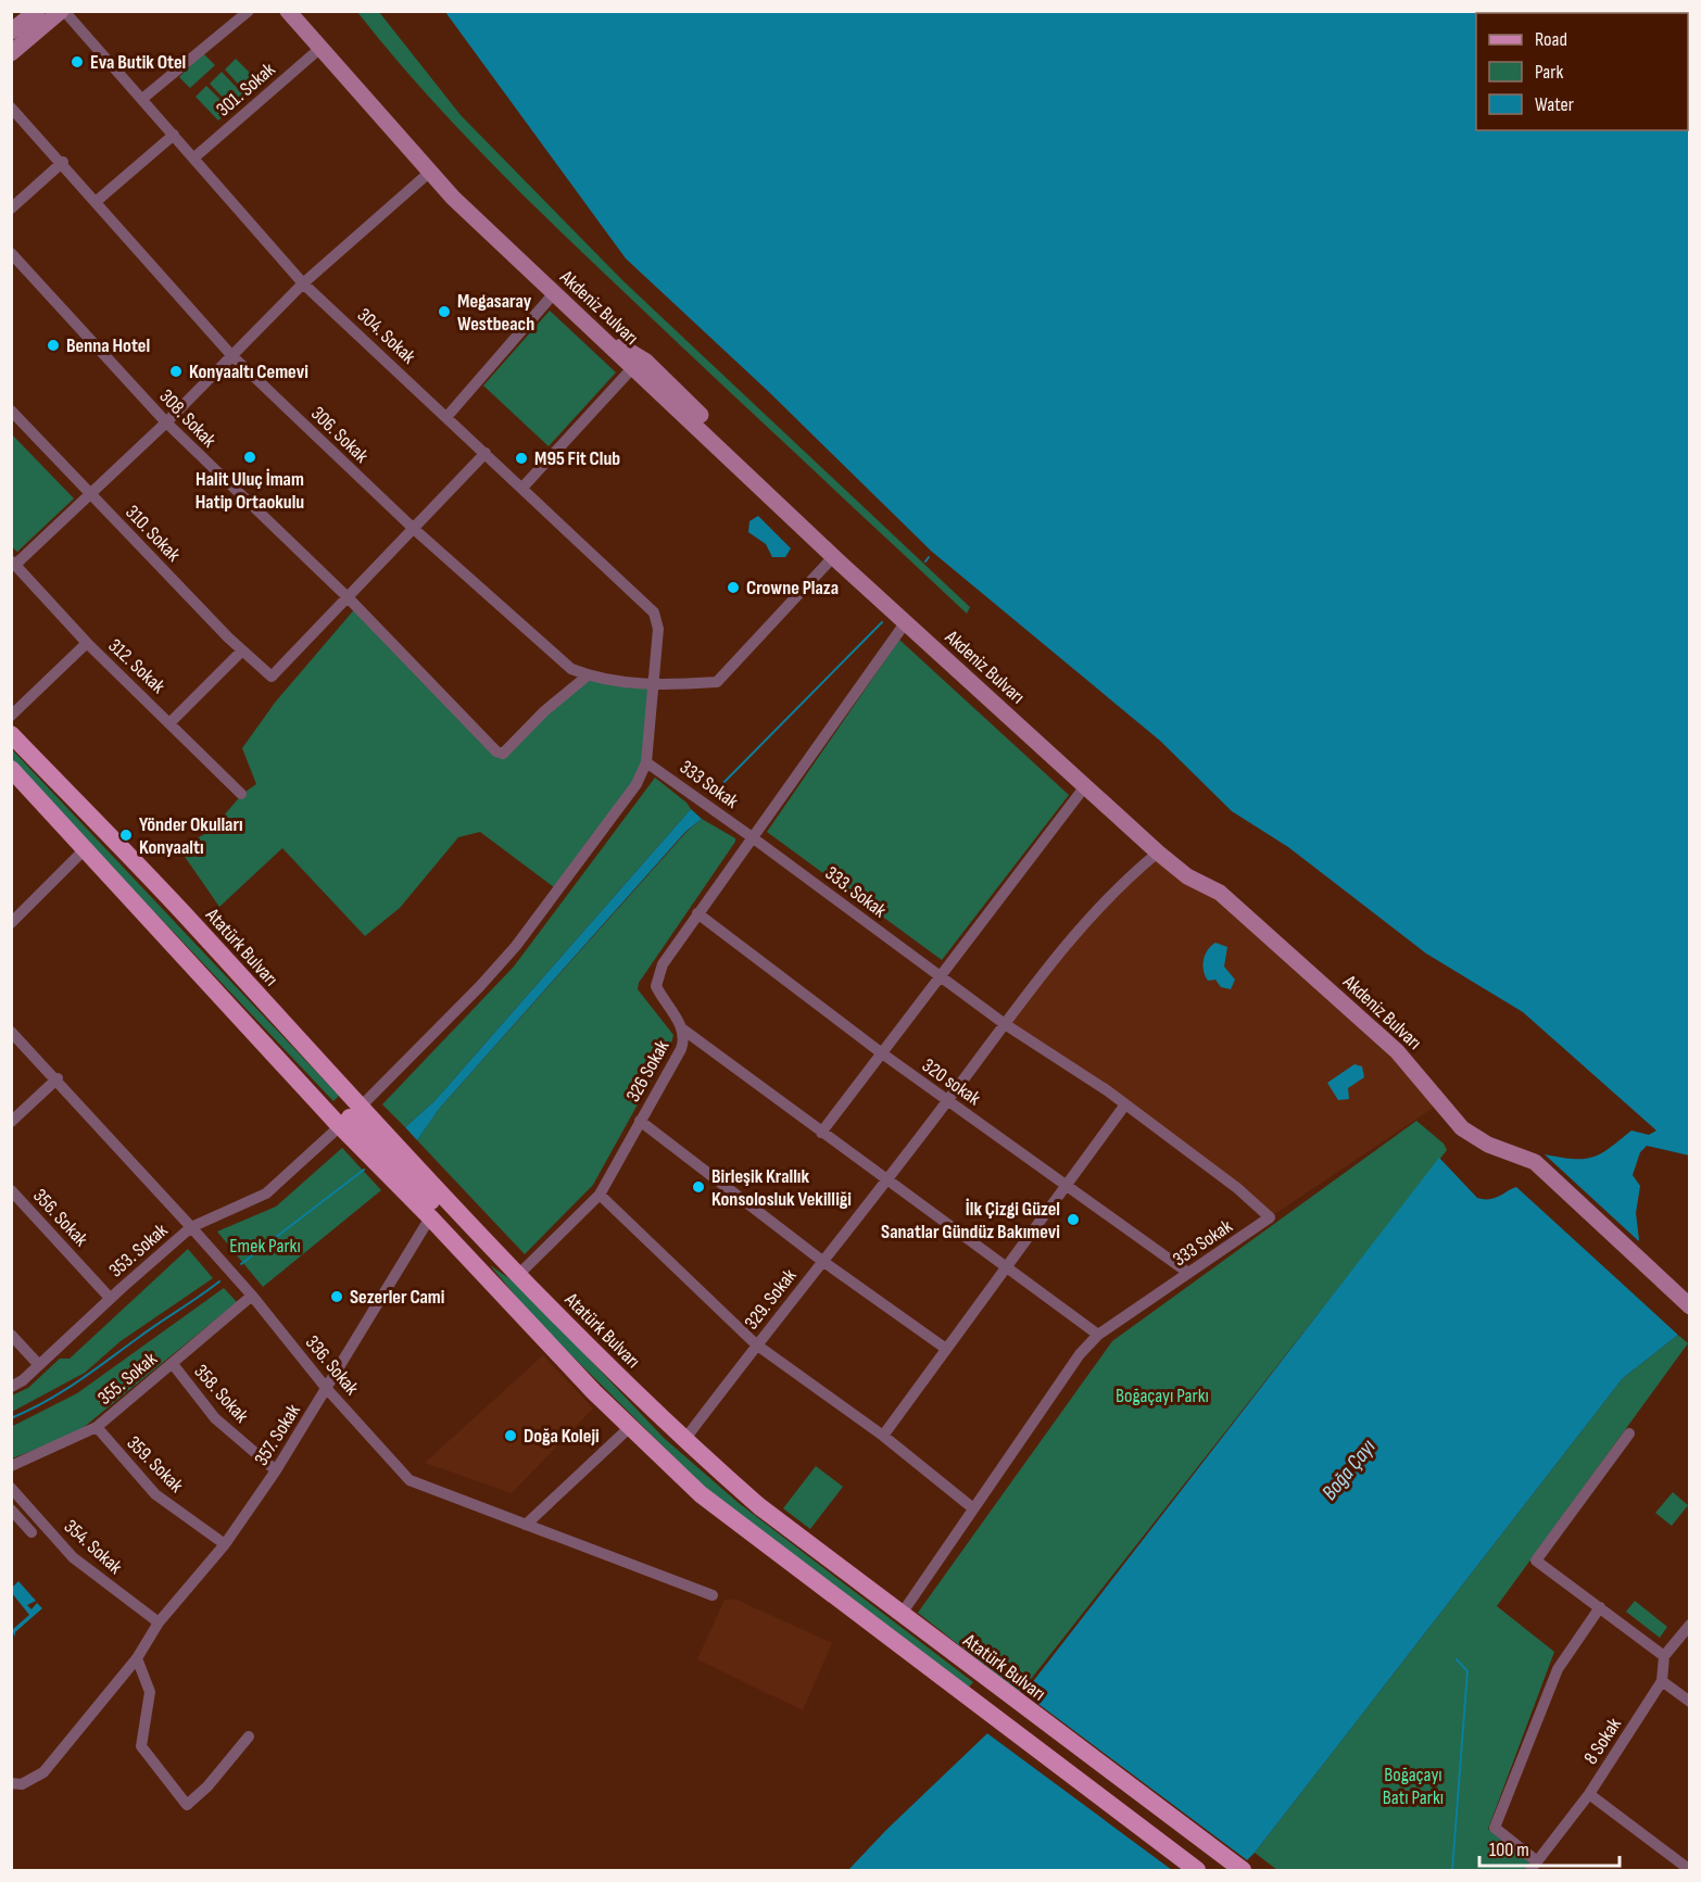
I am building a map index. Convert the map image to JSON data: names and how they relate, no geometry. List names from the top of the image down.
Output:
{
  "streets": {
    "main road": ["Akdeniz Bulvarı", "Atatürk Bulvarı"],
    "street": [
      "301. Sokak",
      "304. Sokak",
      "308. Sokak",
      "306. Sokak",
      "310. Sokak",
      "312. Sokak",
      "333 Sokak",
      "333. Sokak",
      "326 Sokak",
      "320 sokak",
      "356. Sokak",
      "353. Sokak",
      "329. Sokak",
      "336. Sokak",
      "355. Sokak",
      "358. Sokak",
      "357. Sokak",
      "359. Sokak",
      "354. Sokak",
      "8 Sokak"
    ]
  },
  "crossings": [
    ["301. Sokak", "Akdeniz Bulvarı"],
    ["301. Sokak", "304. Sokak"],
    ["Akdeniz Bulvarı", "326 Sokak"],
    ["Akdeniz Bulvarı", "329. Sokak"],
    ["304. Sokak", "333 Sokak"],
    ["304. Sokak", "353. Sokak"],
    ["308. Sokak", "306. Sokak"],
    ["308. Sokak", "310. Sokak"],
    ["333 Sokak", "333. Sokak"],
    ["333 Sokak", "Atatürk Bulvarı"],
    ["333 Sokak", "326 Sokak"],
    ["333 Sokak", "320 sokak"],
    ["333 Sokak", "353. Sokak"],
    ["333 Sokak", "329. Sokak"],
    ["333. Sokak", "326 Sokak"],
    ["Atatürk Bulvarı", "326 Sokak"],
    ["Atatürk Bulvarı", "353. Sokak"],
    ["Atatürk Bulvarı", "329. Sokak"],
    ["Atatürk Bulvarı", "357. Sokak"],
    ["326 Sokak", "320 sokak"],
    ["320 sokak", "329. Sokak"],
    ["356. Sokak", "353. Sokak"],
    ["353. Sokak", "336. Sokak"],
    ["336. Sokak", "355. Sokak"],
    ["336. Sokak", "357. Sokak"],
    ["355. Sokak", "358. Sokak"],
    ["355. Sokak", "359. Sokak"],
    ["358. Sokak", "357. Sokak"],
    ["357. Sokak", "359. Sokak"],
    ["357. Sokak", "354. Sokak"]
  ],
  "water": ["Boğa Çayı"],
  "parks": ["Emek Parkı", "Boğaçayı Parkı", "Boğaçayı Batı Parkı"],
  "places": [
    "Eva Butik Otel",
    "Megasaray Westbeach",
    "Benna Hotel",
    "Konyaaltı Cemevi",
    "Halit Uluç İmam Hatip Ortaokulu",
    "M95 Fit Club",
    "Crowne Plaza",
    "Yönder Okulları Konyaaltı",
    "Birleşik Krallık Konsolosluk Vekilliği",
    "İlk Çizgi Güzel Sanatlar Gündüz Bakımevi",
    "Sezerler Cami",
    "Doğa Koleji"
  ],
  "legend": ["Road", "Park", "Water"],
  "scale_bar": "100 m"
}
